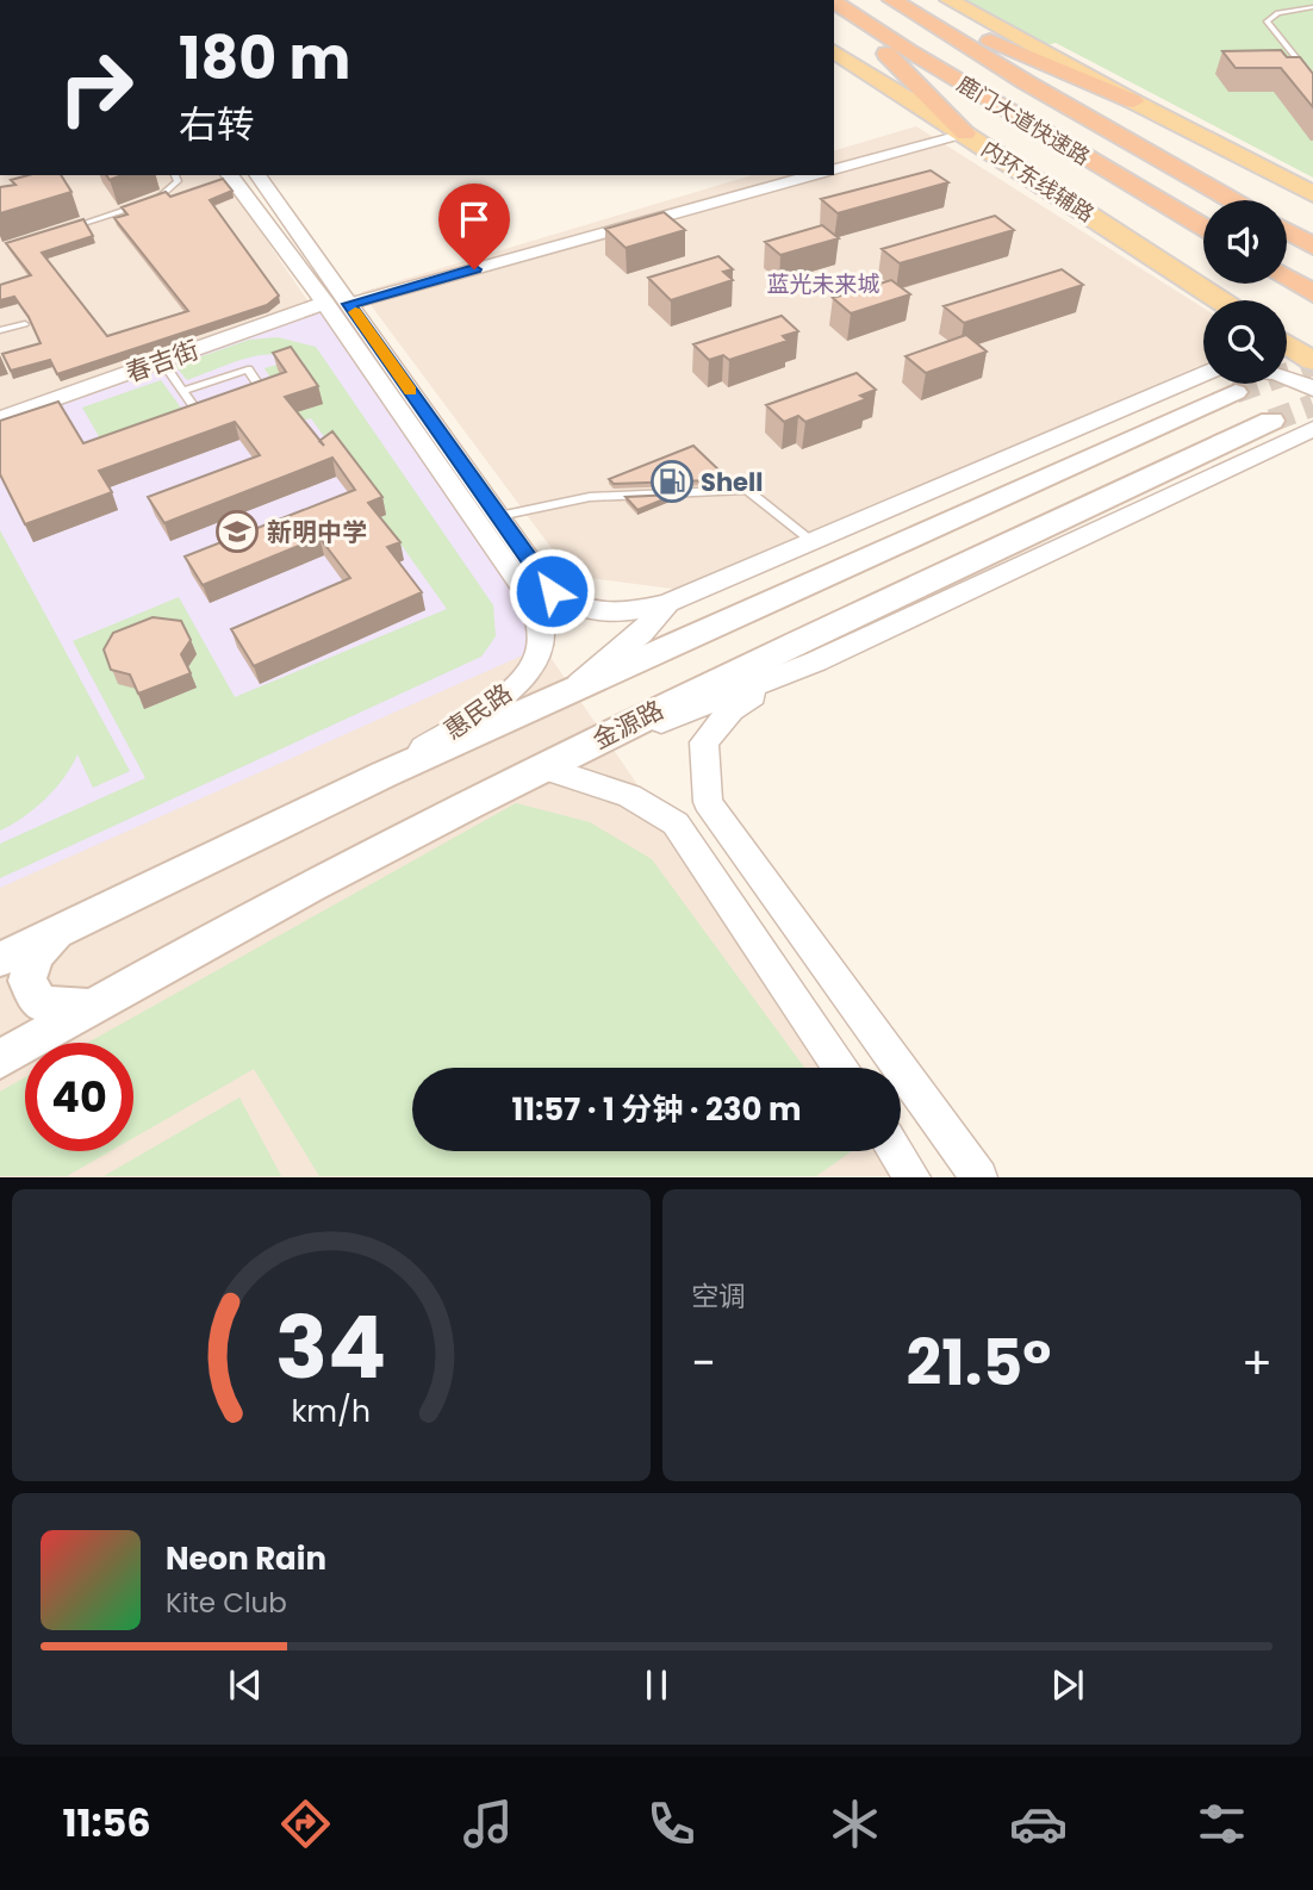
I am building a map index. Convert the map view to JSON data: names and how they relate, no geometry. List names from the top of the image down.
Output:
{
  "streets": {
    "highway": ["鹿门大道快速路"],
    "main road": ["内环东线辅路", "金源路"],
    "street": ["春吉街", "惠民路"]
  },
  "crossings": [
    ["春吉街", "惠民路"]
  ],
  "districts": ["蓝光未来城"],
  "places": {
    "fuel station": ["Shell"],
    "school or university": ["新明中学"]
  },
  "page": {
    "turn": ["180 m", "右转"],
    "limit": "40",
    "trip": "11:57 · 1 分钟 · 230 m",
    "tile": "空调",
    "heat": ["−", "21.5°", "+"],
    "song": ["Neon Rain", "Kite Club"],
    "tabs": "11:56",
    "gauge": ["34", "km/h"]
  }
}
